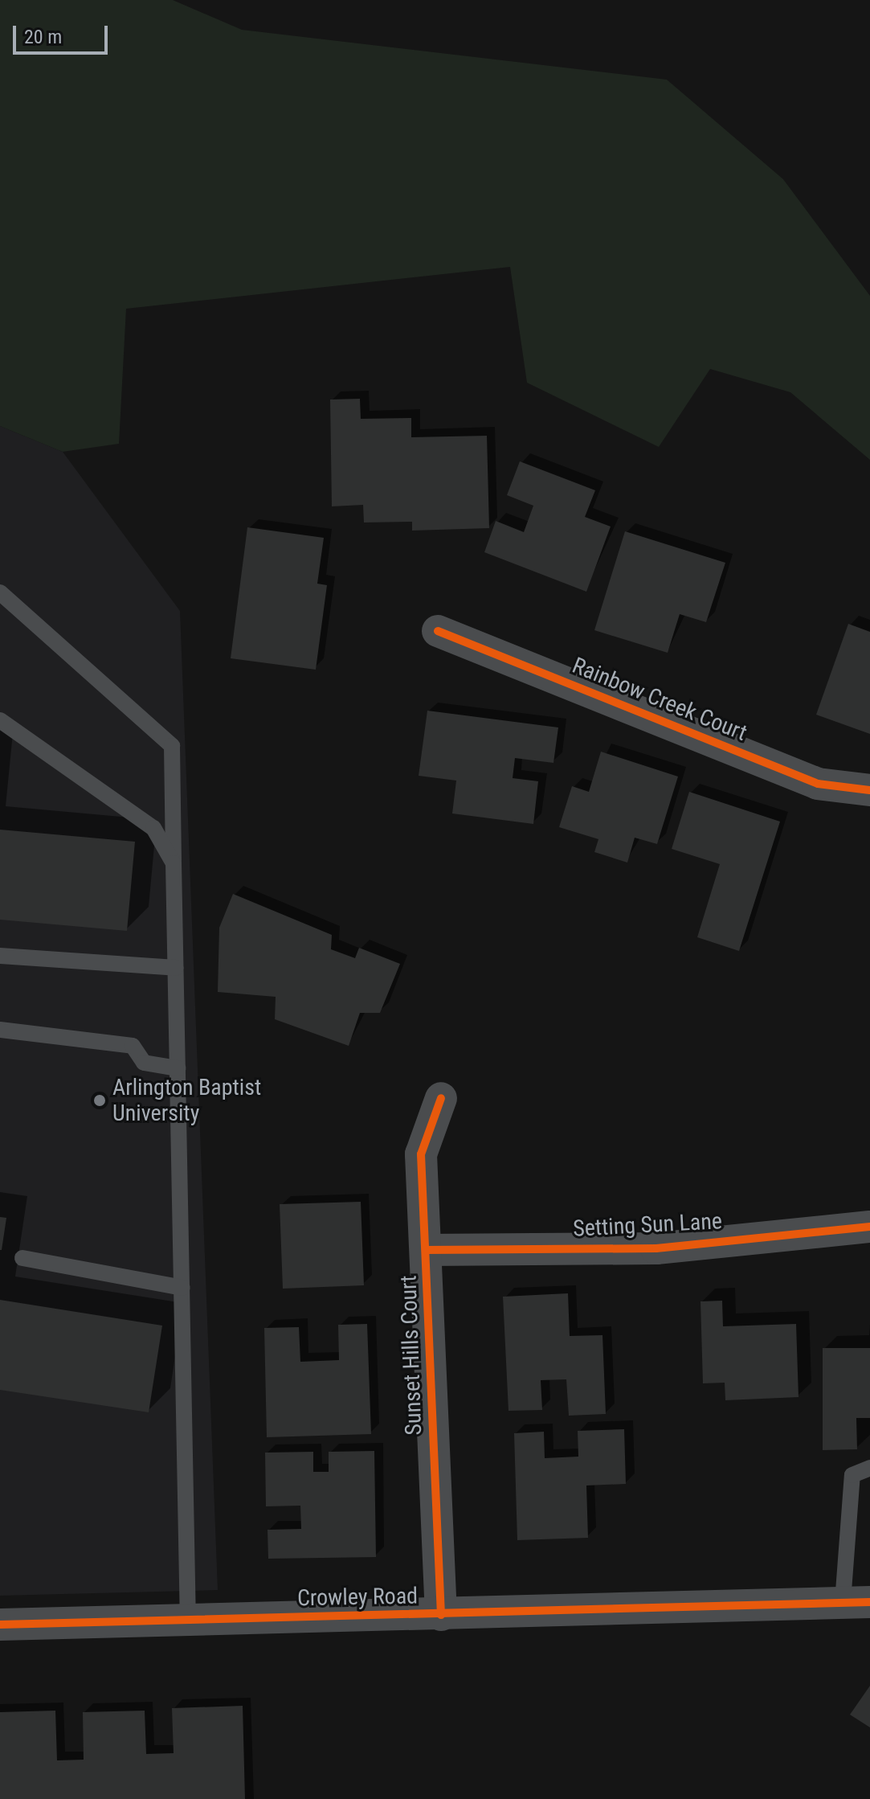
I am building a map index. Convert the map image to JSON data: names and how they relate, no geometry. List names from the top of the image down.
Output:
{
  "streets": {
    "street": [
      "Rainbow Creek Court",
      "Setting Sun Lane",
      "Sunset Hills Court",
      "Crowley Road"
    ]
  },
  "crossings": [
    ["Setting Sun Lane", "Sunset Hills Court"],
    ["Sunset Hills Court", "Crowley Road"]
  ],
  "places": ["Arlington Baptist University"],
  "scale_bar": "20 m"
}
